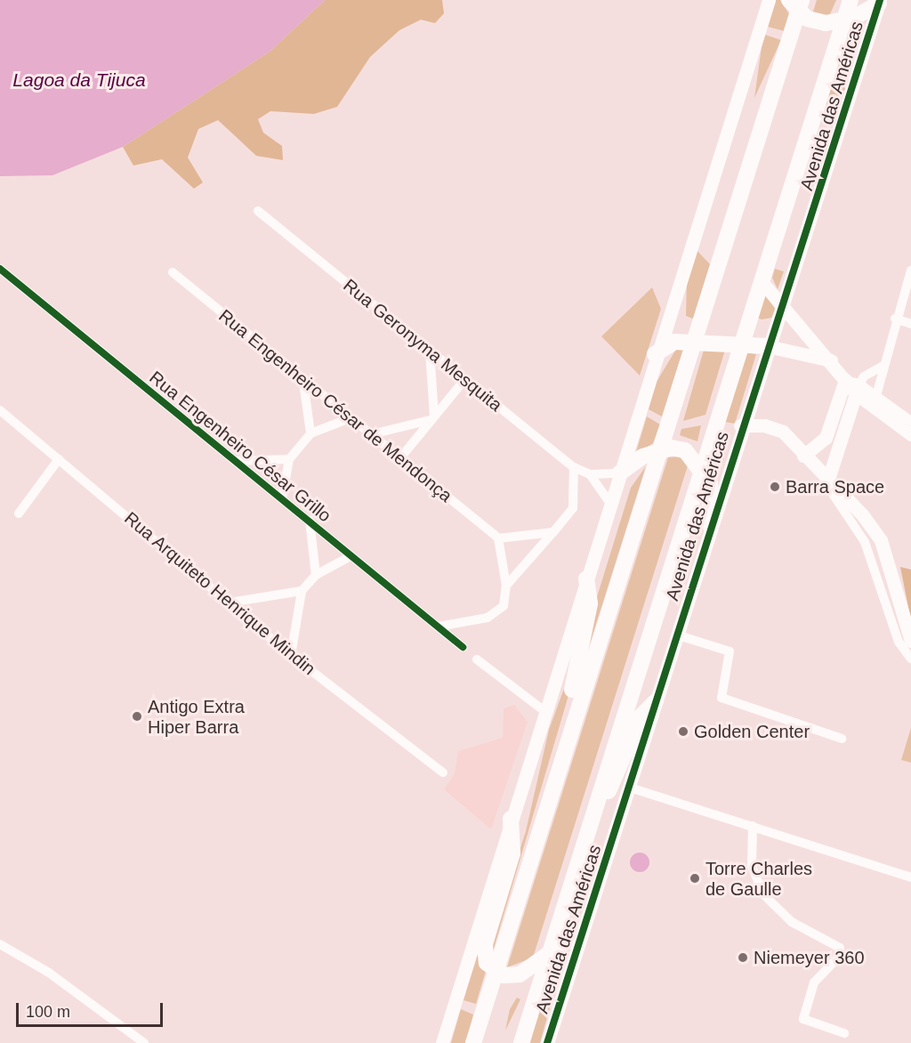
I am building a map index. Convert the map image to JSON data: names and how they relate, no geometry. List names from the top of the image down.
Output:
{
  "streets": {
    "highway": ["Avenida das Américas"],
    "street": [
      "Rua Geronyma Mesquita",
      "Rua Engenheiro César de Mendonça",
      "Rua Engenheiro César Grillo",
      "Rua Arquiteto Henrique Mindin"
    ]
  },
  "water": ["Lagoa da Tijuca"],
  "places": [
    "Barra Space",
    "Antigo Extra Hiper Barra",
    "Golden Center",
    "Torre Charles de Gaulle",
    "Niemeyer 360"
  ],
  "scale_bar": "100 m"
}
